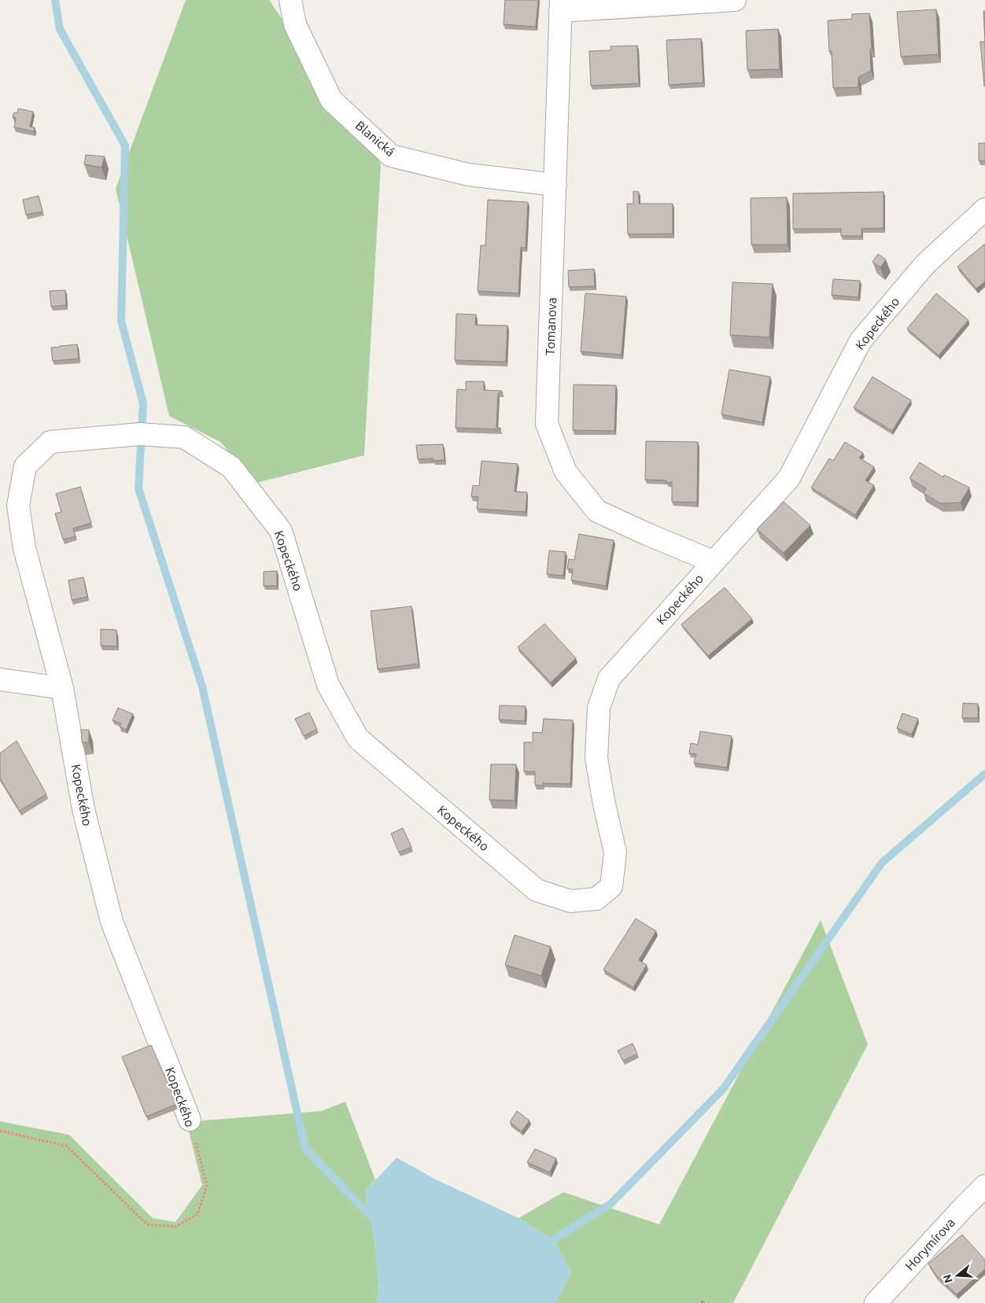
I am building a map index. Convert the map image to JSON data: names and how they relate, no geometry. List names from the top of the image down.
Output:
{
  "streets": {
    "street": [
      "Blanická",
      "Kopeckého",
      "Tomanova",
      "Horymírova"
    ]
  },
  "crossings": [
    ["Blanická", "Tomanova"],
    ["Kopeckého", "Tomanova"]
  ],
  "north": "left"
}
